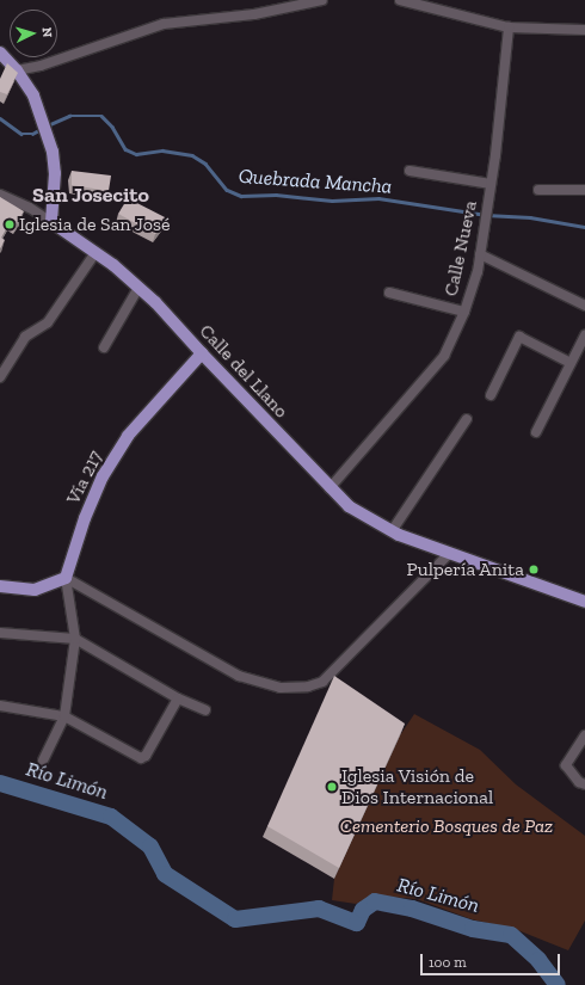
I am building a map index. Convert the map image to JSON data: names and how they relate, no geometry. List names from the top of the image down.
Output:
{
  "streets": {
    "main road": ["Calle del Llano", "Vía 217"],
    "street": ["Calle Nueva"]
  },
  "crossings": [
    ["Calle Nueva", "Calle del Llano"],
    ["Calle del Llano", "Vía 217"]
  ],
  "districts": ["San Josecito"],
  "water": ["Quebrada Mancha", "Río Limón"],
  "parks": ["Cementerio Bosques de Paz"],
  "places": ["Iglesia de San José", "Pulpería Anita", "Iglesia Visión de Dios Internacional"],
  "scale_bar": "100 m",
  "north": "right"
}
